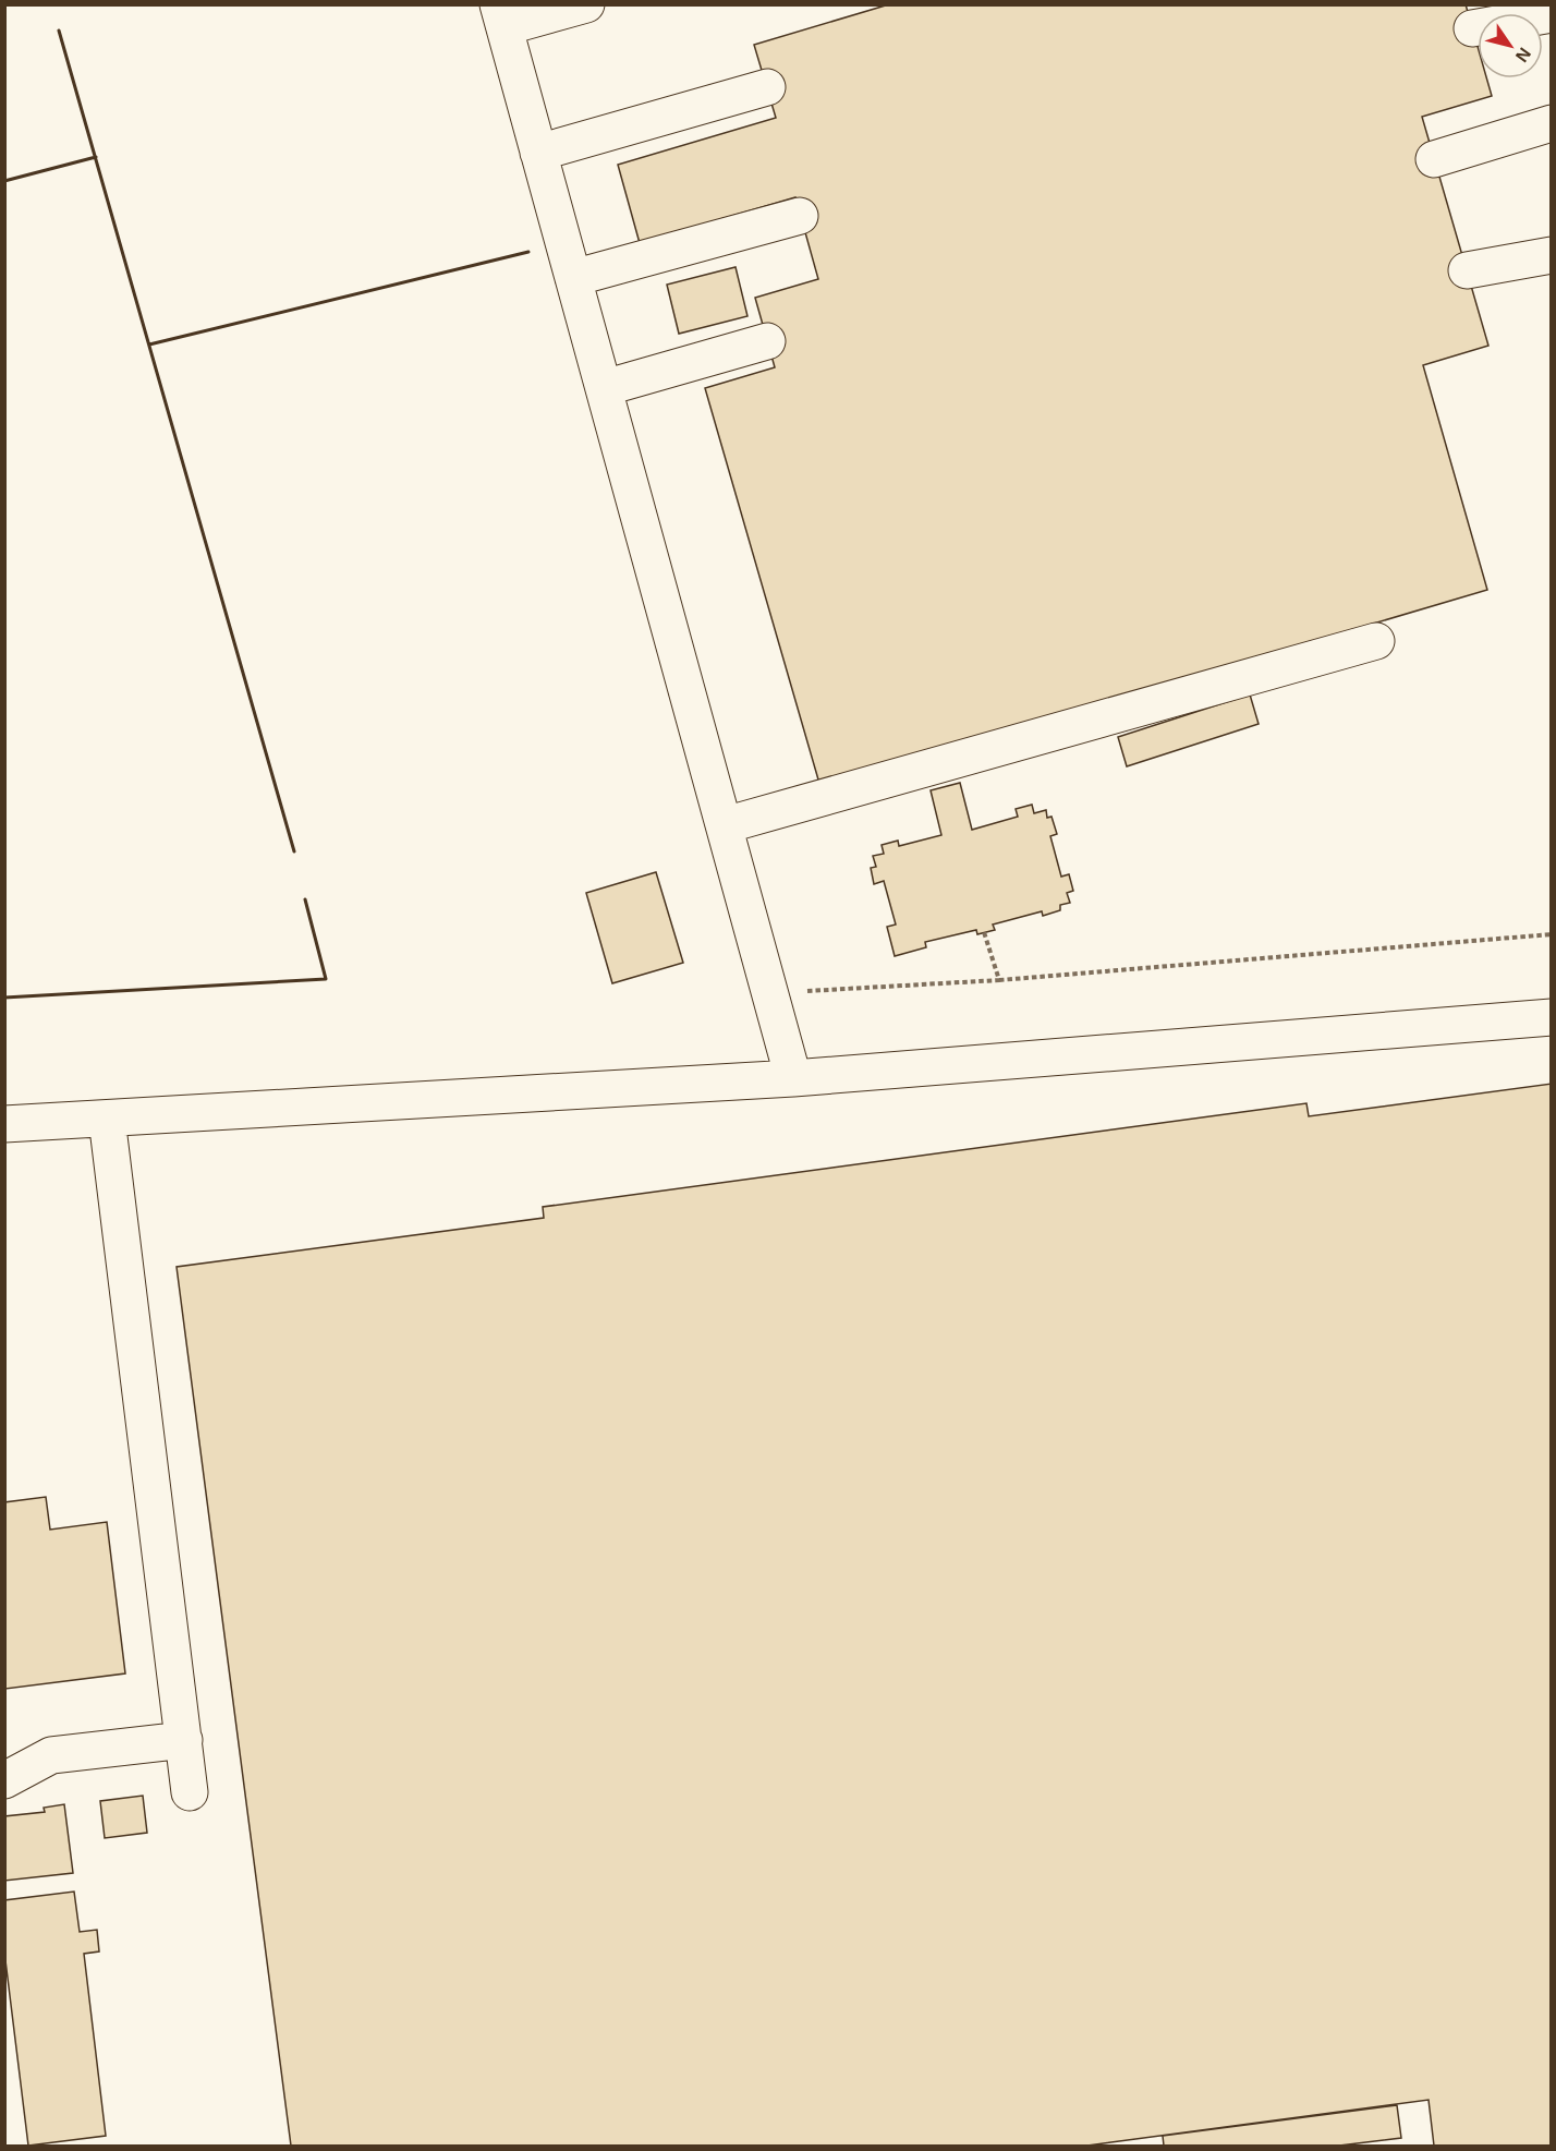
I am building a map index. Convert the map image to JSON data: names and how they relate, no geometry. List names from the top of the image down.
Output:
{
  "north": "bottom right"
}
